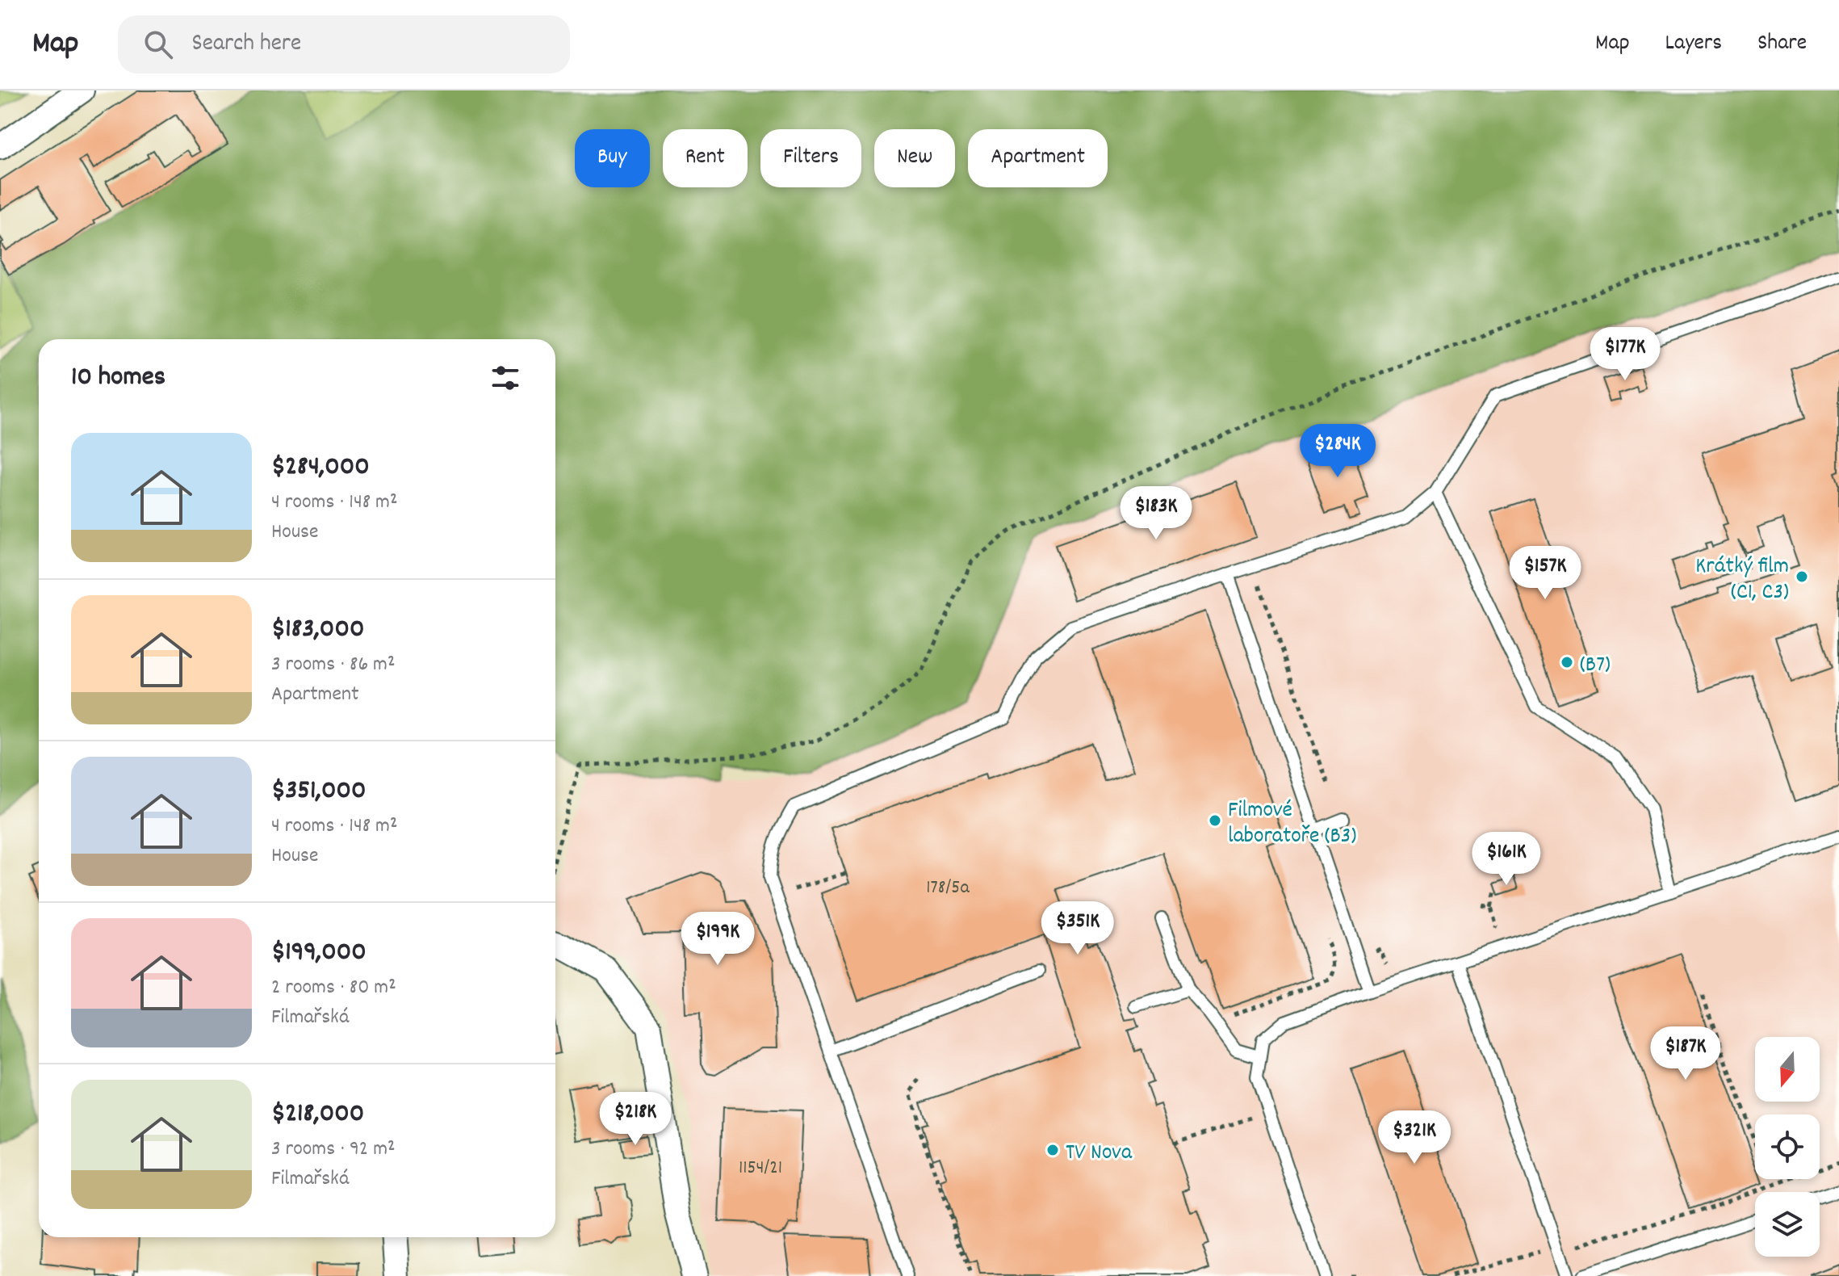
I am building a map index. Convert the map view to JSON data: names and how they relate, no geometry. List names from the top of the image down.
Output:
{
  "places": [
    "Krátký film (C1, C3)",
    "(B7)",
    "Filmové laboratoře (B3)",
    "TV Nova"
  ],
  "house_numbers": ["178/5a", "1154/21"],
  "north": "bottom",
  "page": {
    "header": "Map",
    "search": "Search here",
    "nav": ["Map", "Layers", "Share"],
    "chip": [
      "Buy",
      "Rent",
      "Filters",
      "New",
      "Apartment"
    ],
    "price": [
      "$177K",
      "$284K",
      "$183K",
      "$157K",
      "$161K",
      "$351K",
      "$199K",
      "$187K",
      "$218K",
      "$321K"
    ],
    "heading": "10 homes",
    "list": [
      {
        "name": "$284,000",
        "note": "4 rooms · 148 m² · House"
      },
      {
        "name": "$183,000",
        "note": "3 rooms · 86 m² · Apartment"
      },
      {
        "name": "$351,000",
        "note": "4 rooms · 148 m² · House"
      },
      {
        "name": "$199,000",
        "note": "2 rooms · 80 m² · Filmařská"
      },
      {
        "name": "$218,000",
        "note": "3 rooms · 92 m² · Filmařská"
      }
    ]
  }
}
